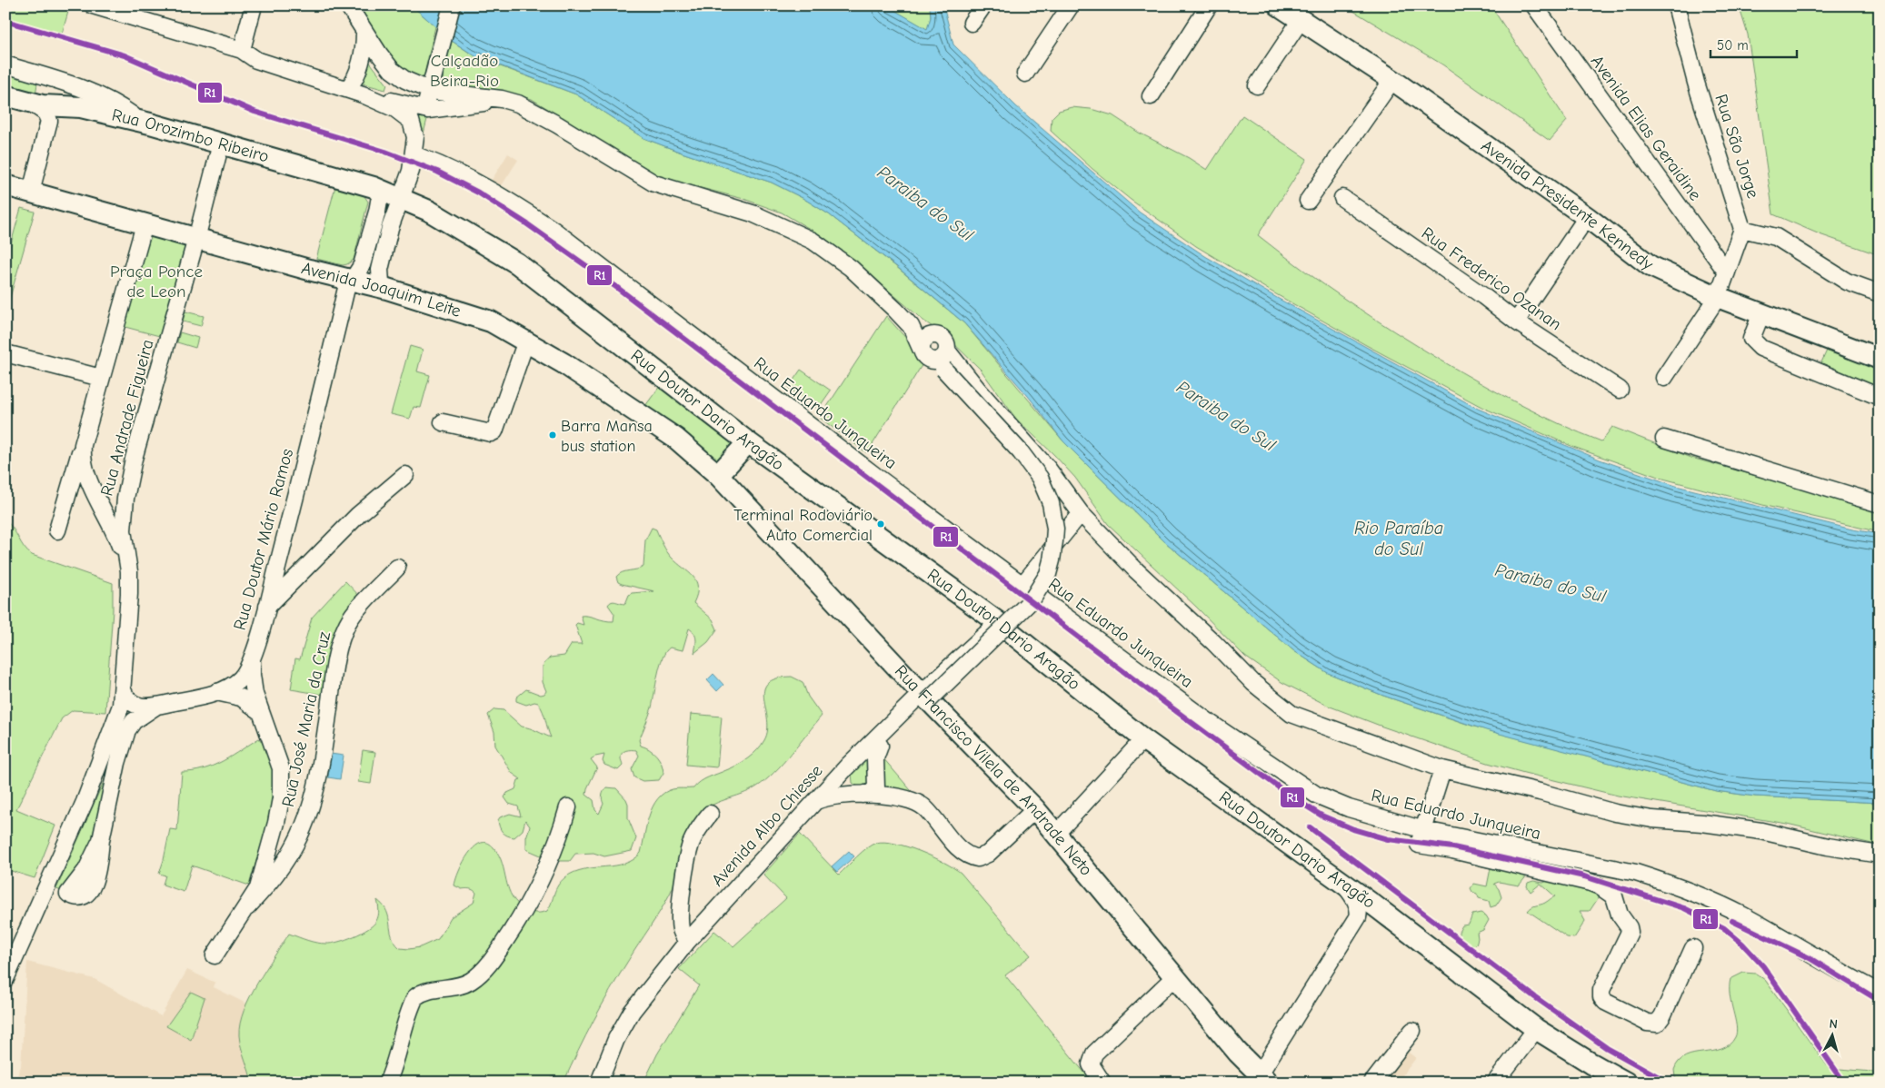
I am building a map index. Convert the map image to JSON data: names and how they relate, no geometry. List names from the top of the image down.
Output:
{
  "streets": {
    "main road": [
      "Rua Orozimbo Ribeiro",
      "Avenida Presidente Kennedy",
      "Avenida Joaquim Leite",
      "Rua Doutor Dario Aragão",
      "Rua Francisco Vilela de Andrade Neto"
    ],
    "street": [
      "Avenida Elias Geraidine",
      "Rua São Jorge",
      "Rua Frederico Ozanan",
      "Rua Eduardo Junqueira",
      "Rua Andrade Figueira",
      "Rua Doutor Mário Ramos",
      "Rua José Maria da Cruz",
      "Avenida Albo Chiesse"
    ]
  },
  "crossings": [
    ["Rua Orozimbo Ribeiro", "Rua Doutor Dario Aragão"],
    ["Rua Orozimbo Ribeiro", "Rua Andrade Figueira"],
    ["Avenida Joaquim Leite", "Rua Andrade Figueira"],
    ["Avenida Joaquim Leite", "Rua Doutor Mário Ramos"],
    ["Avenida Joaquim Leite", "Rua Francisco Vilela de Andrade Neto"],
    ["Rua Doutor Dario Aragão", "Avenida Albo Chiesse"],
    ["Rua Doutor Mário Ramos", "Rua José Maria da Cruz"],
    ["Rua Francisco Vilela de Andrade Neto", "Avenida Albo Chiesse"]
  ],
  "water": ["Paraiba do Sul", "Rio Paraíba do Sul"],
  "parks": ["Calçadão Beira-Rio", "Praça Ponce de Leon"],
  "places": ["Barra Mansa bus station", "Terminal Rodoviário Auto Comercial"],
  "lines": ["transit line R1"],
  "scale_bar": "50 m",
  "north": "top"
}
